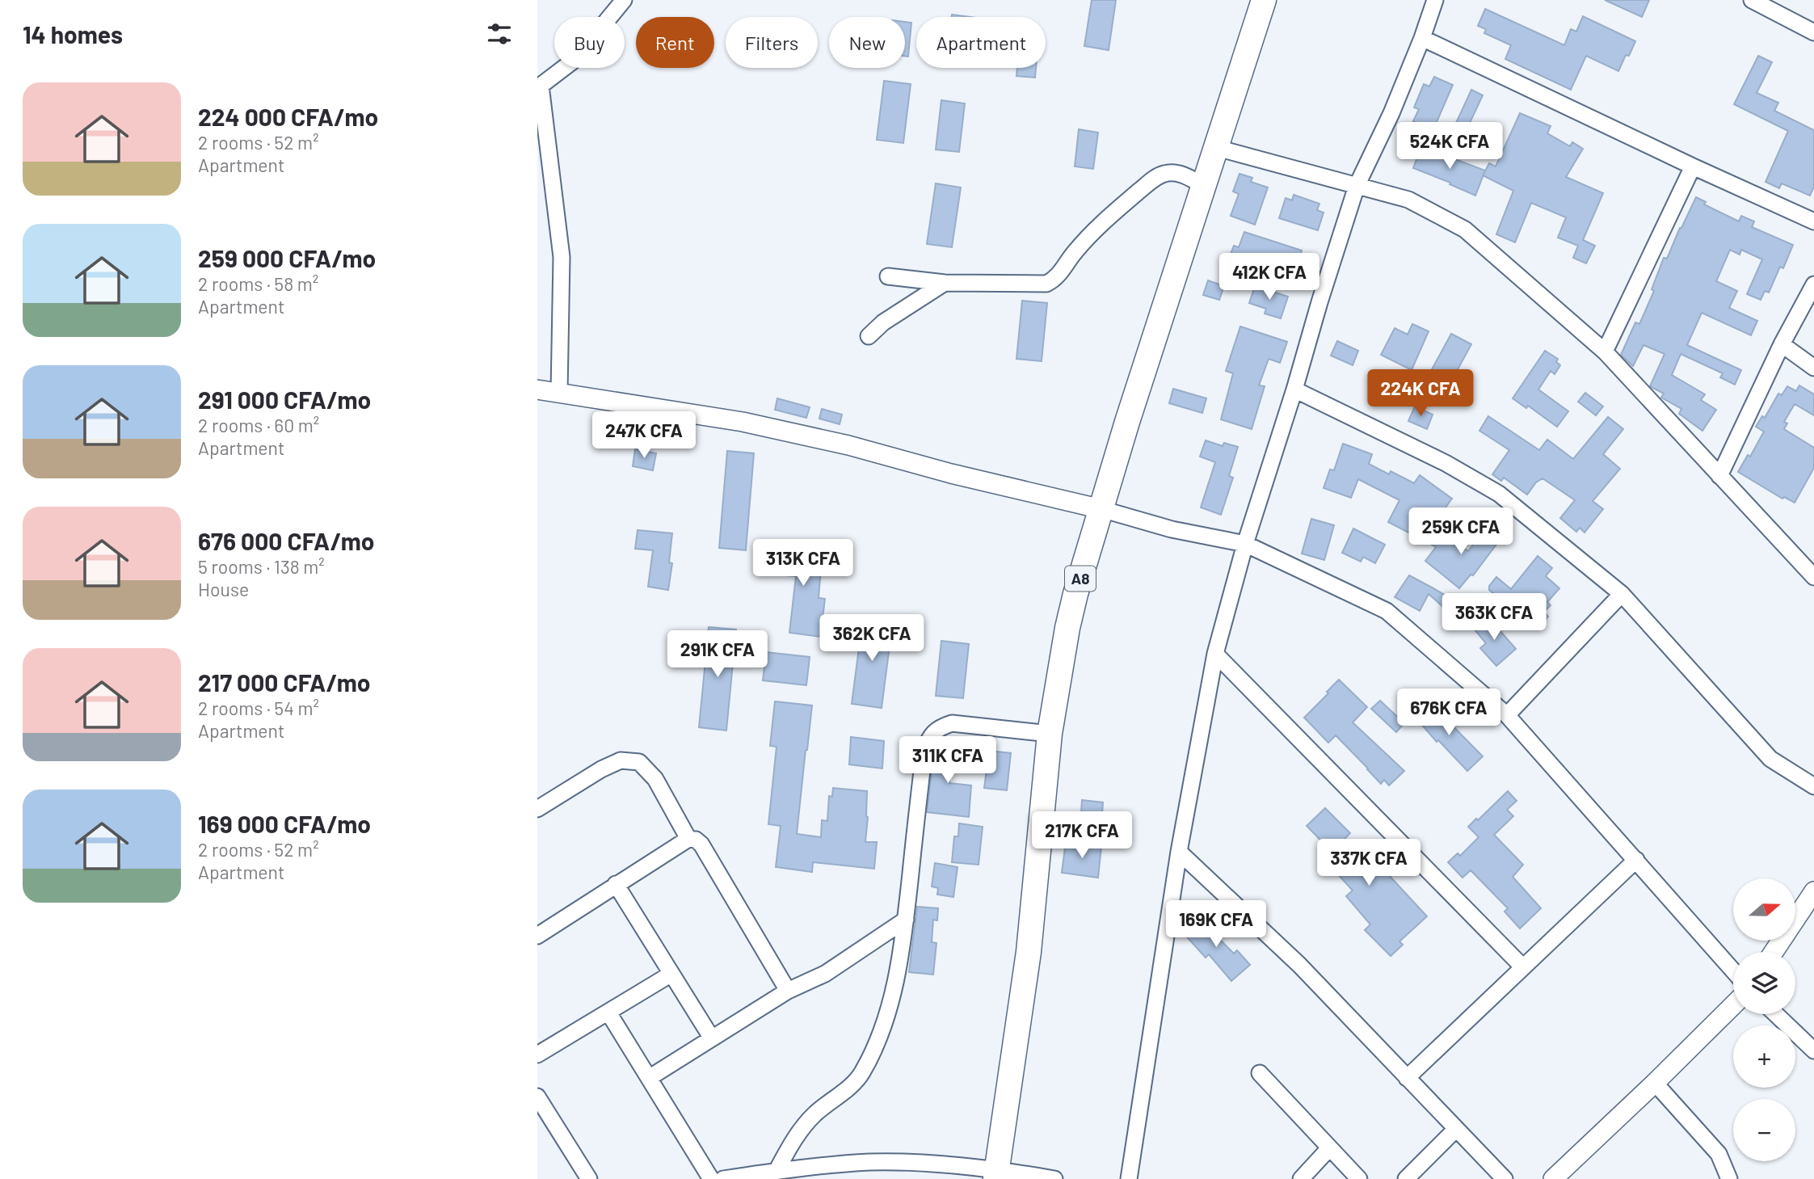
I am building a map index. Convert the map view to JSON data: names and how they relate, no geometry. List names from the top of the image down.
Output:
{
  "streets": {
    "main road": ["A8"]
  },
  "north": "right",
  "page": {
    "heading": "14 homes",
    "chip": [
      "Buy",
      "Rent",
      "Filters",
      "New",
      "Apartment"
    ],
    "list": [
      {
        "name": "224 000 CFA/mo",
        "note": "2 rooms · 52 m² · Apartment"
      },
      {
        "name": "259 000 CFA/mo",
        "note": "2 rooms · 58 m² · Apartment"
      },
      {
        "name": "291 000 CFA/mo",
        "note": "2 rooms · 60 m² · Apartment"
      },
      {
        "name": "676 000 CFA/mo",
        "note": "5 rooms · 138 m² · House"
      },
      {
        "name": "217 000 CFA/mo",
        "note": "2 rooms · 54 m² · Apartment"
      },
      {
        "name": "169 000 CFA/mo",
        "note": "2 rooms · 52 m² · Apartment"
      }
    ],
    "price": [
      "524K CFA",
      "412K CFA",
      "224K CFA",
      "247K CFA",
      "259K CFA",
      "313K CFA",
      "363K CFA",
      "362K CFA",
      "291K CFA",
      "676K CFA",
      "311K CFA",
      "217K CFA",
      "337K CFA",
      "169K CFA"
    ],
    "map_buttons": ["+", "−"]
  }
}
